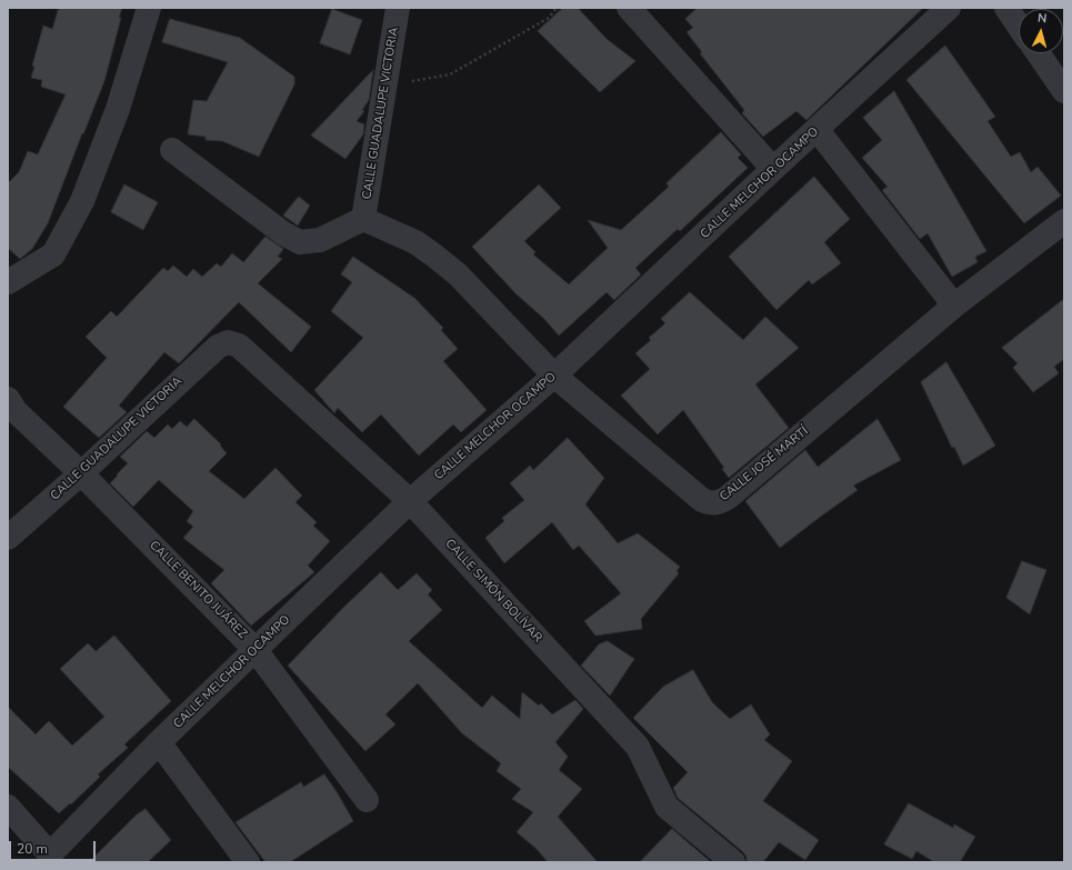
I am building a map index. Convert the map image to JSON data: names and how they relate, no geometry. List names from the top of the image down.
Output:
{
  "streets": {
    "street": [
      "CALLE GUADALUPE VICTORIA",
      "CALLE MELCHOR OCAMPO",
      "CALLE JOSÉ MARTÍ",
      "CALLE BENITO JUÁREZ",
      "CALLE SIMÓN BOLÍVAR"
    ]
  },
  "crossings": [
    ["CALLE GUADALUPE VICTORIA", "CALLE JOSÉ MARTÍ"],
    ["CALLE GUADALUPE VICTORIA", "CALLE BENITO JUÁREZ"],
    ["CALLE GUADALUPE VICTORIA", "CALLE SIMÓN BOLÍVAR"],
    ["CALLE MELCHOR OCAMPO", "CALLE JOSÉ MARTÍ"],
    ["CALLE MELCHOR OCAMPO", "CALLE BENITO JUÁREZ"],
    ["CALLE MELCHOR OCAMPO", "CALLE SIMÓN BOLÍVAR"]
  ],
  "scale_bar": "20 m",
  "north": "top"
}
